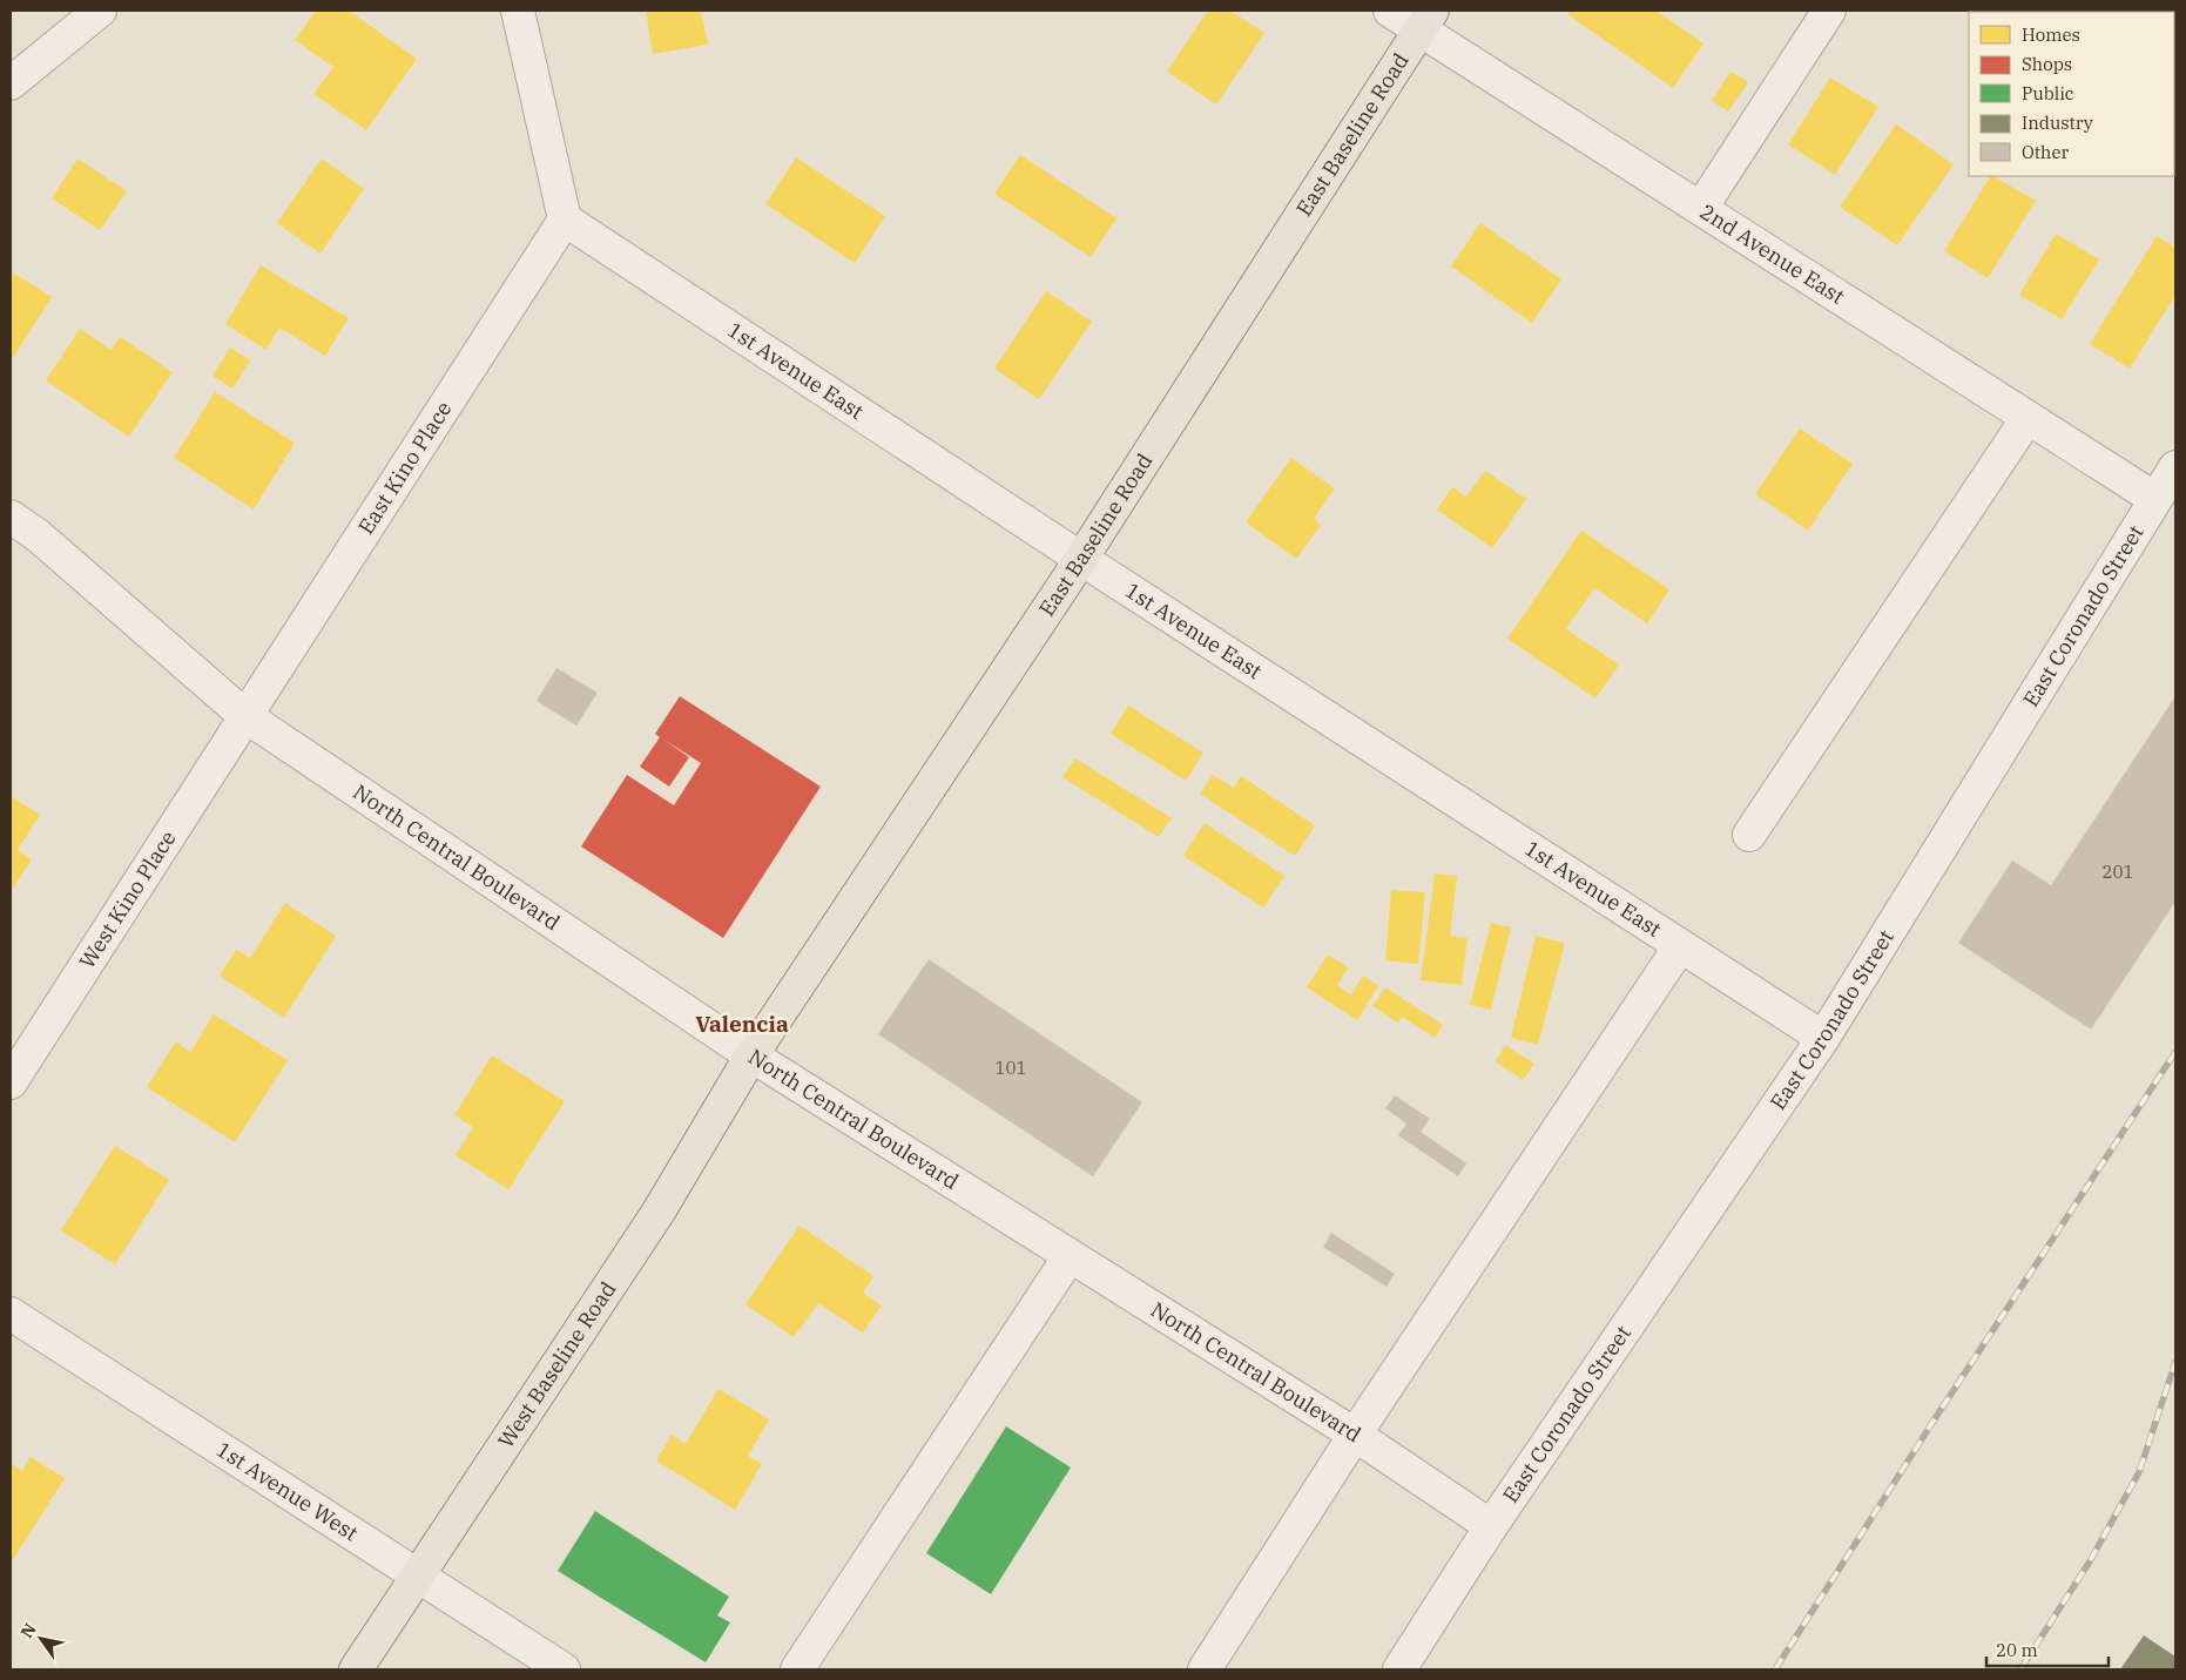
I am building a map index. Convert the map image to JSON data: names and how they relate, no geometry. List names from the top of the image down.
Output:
{
  "streets": {
    "main road": ["East Baseline Road", "West Baseline Road"],
    "street": [
      "2nd Avenue East",
      "1st Avenue East",
      "East Kino Place",
      "East Coronado Street",
      "North Central Boulevard",
      "West Kino Place",
      "1st Avenue West"
    ]
  },
  "crossings": [
    ["East Baseline Road", "2nd Avenue East"],
    ["East Baseline Road", "1st Avenue East"],
    ["East Baseline Road", "North Central Boulevard"],
    ["East Baseline Road", "West Baseline Road"],
    ["2nd Avenue East", "East Coronado Street"],
    ["1st Avenue East", "East Kino Place"],
    ["1st Avenue East", "East Coronado Street"],
    ["East Kino Place", "North Central Boulevard"],
    ["East Kino Place", "West Kino Place"],
    ["East Coronado Street", "North Central Boulevard"],
    ["North Central Boulevard", "West Kino Place"],
    ["North Central Boulevard", "West Baseline Road"],
    ["West Baseline Road", "1st Avenue West"]
  ],
  "districts": ["Valencia"],
  "house_numbers": ["201", "101"],
  "legend": [
    "Homes",
    "Shops",
    "Public",
    "Industry",
    "Other"
  ],
  "scale_bar": "20 m",
  "north": "top left"
}
